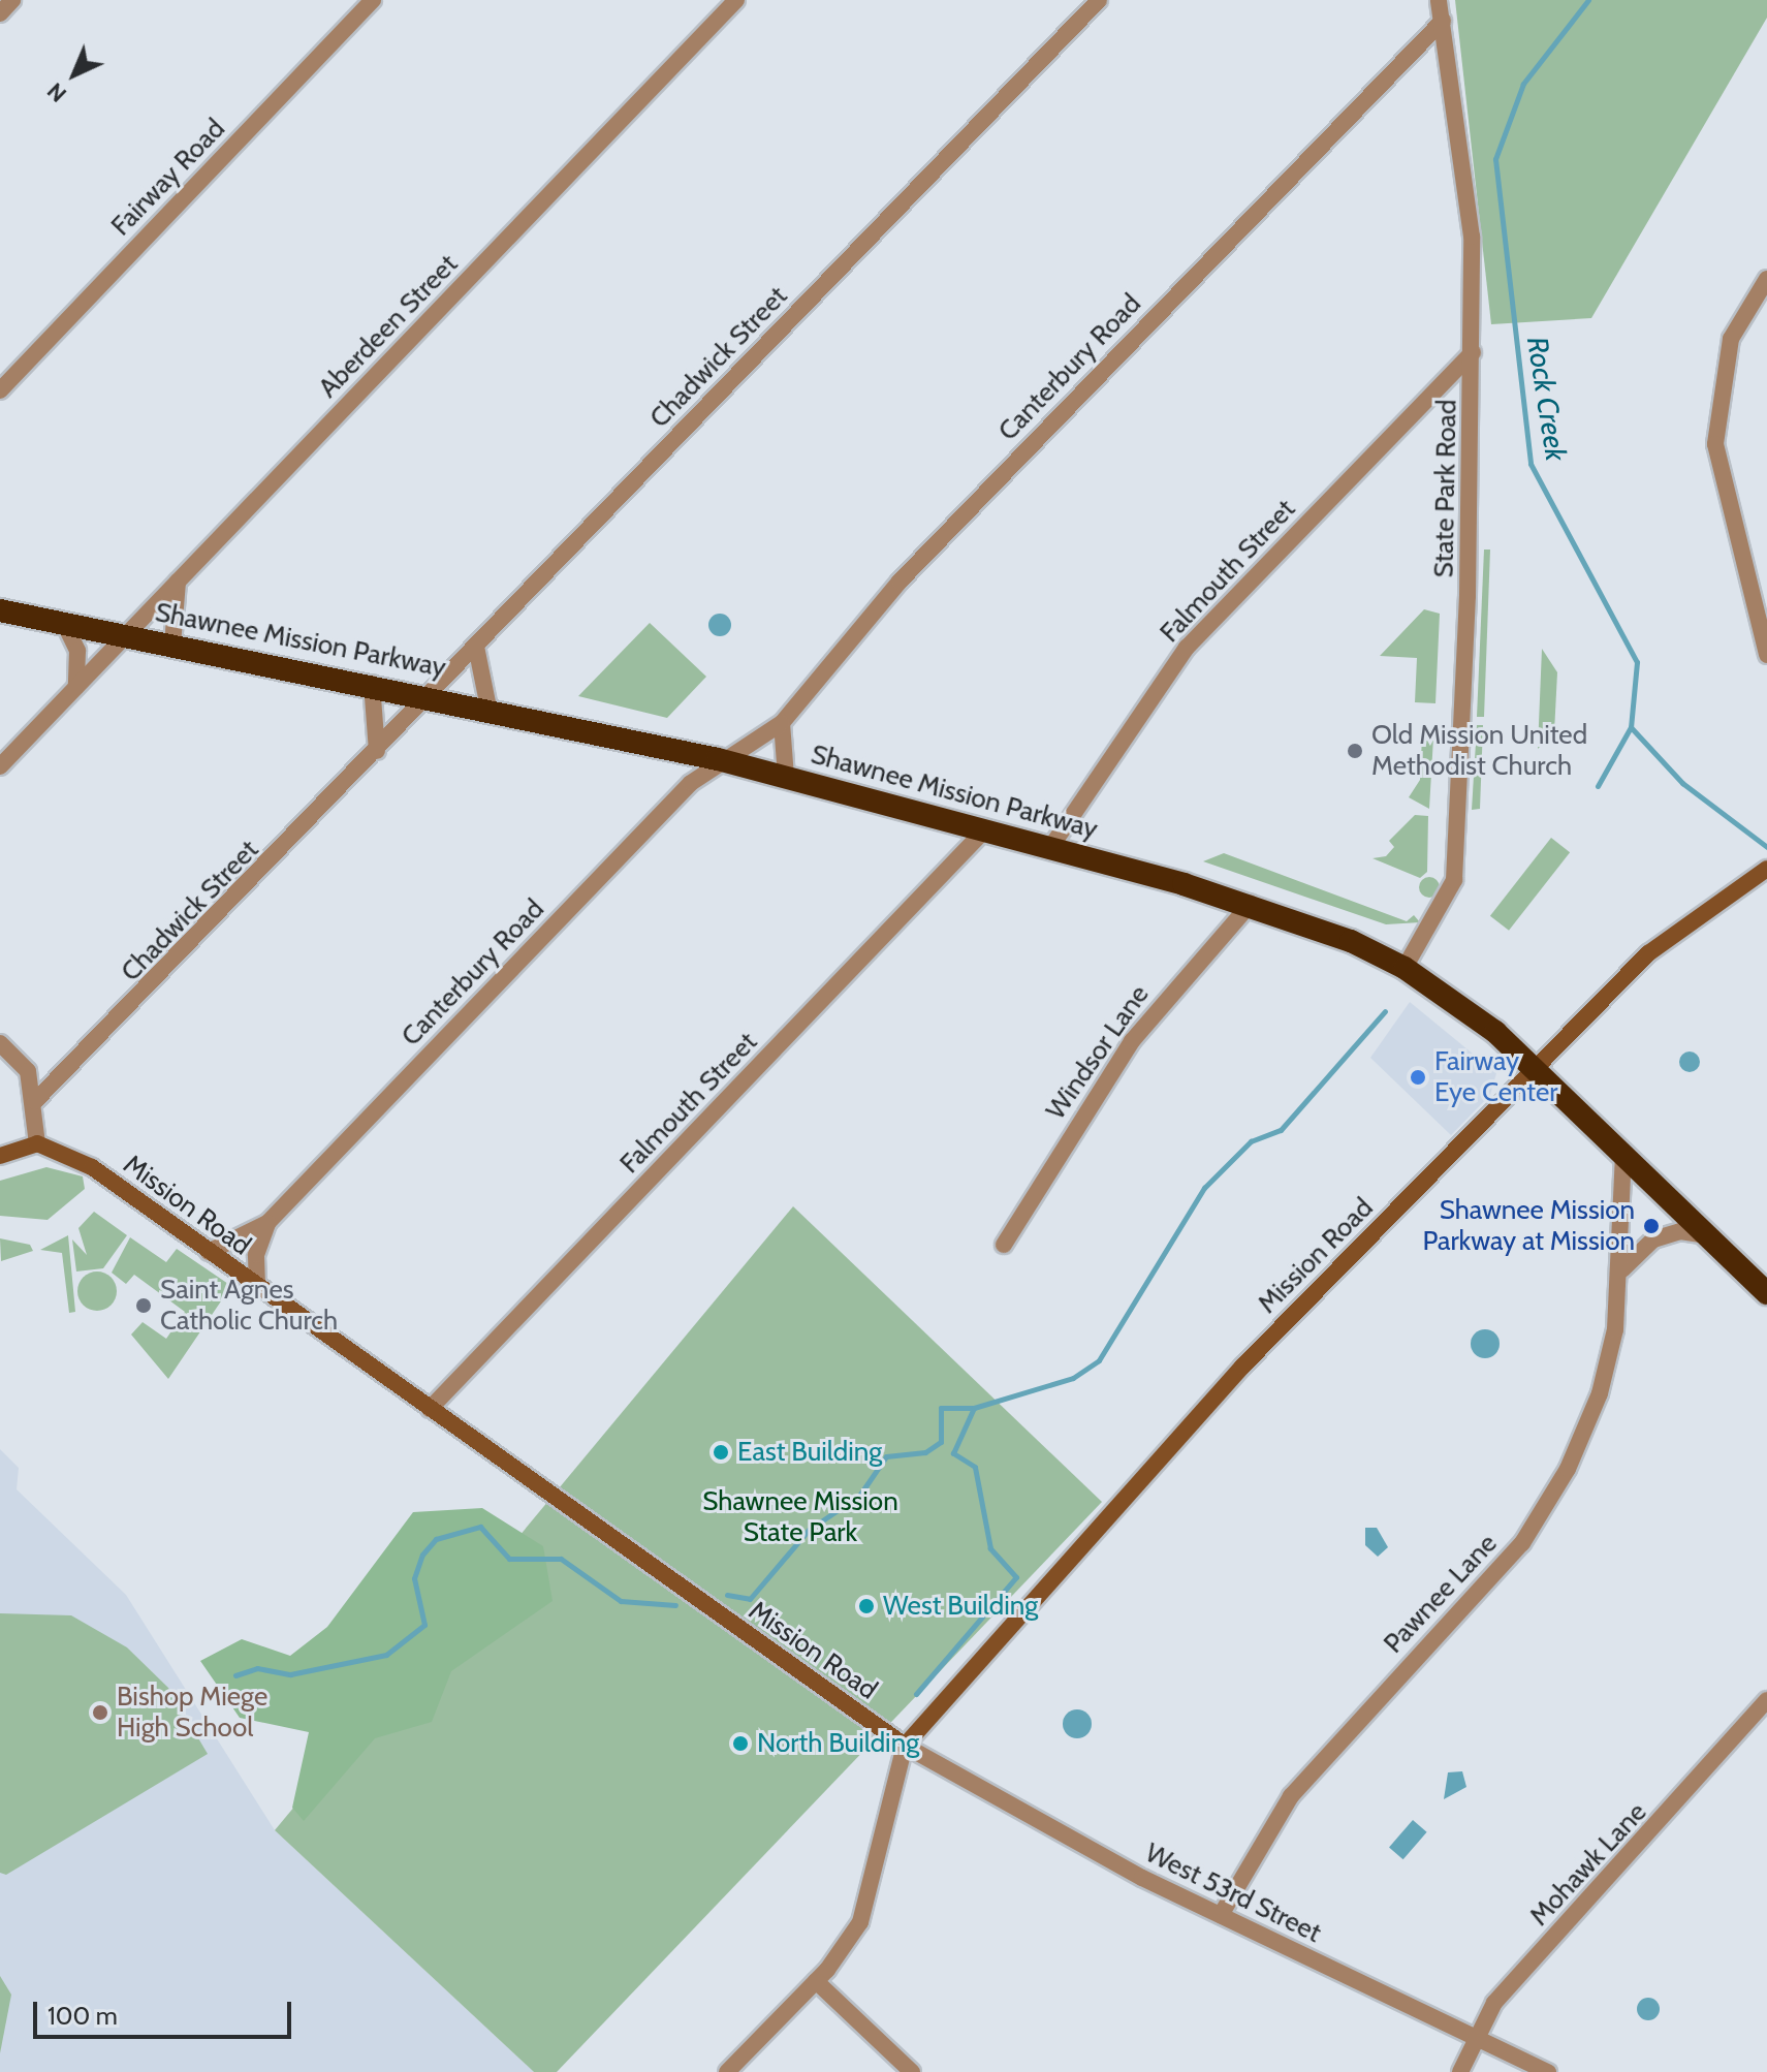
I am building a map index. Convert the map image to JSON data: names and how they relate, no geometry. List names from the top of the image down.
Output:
{
  "streets": {
    "highway": ["Shawnee Mission Parkway"],
    "main road": ["Mission Road"],
    "street": [
      "Fairway Road",
      "Aberdeen Street",
      "Chadwick Street",
      "Canterbury Road",
      "State Park Road",
      "Falmouth Street",
      "Windsor Lane",
      "Pawnee Lane",
      "Mohawk Lane",
      "West 53rd Street"
    ]
  },
  "crossings": [
    ["Aberdeen Street", "Shawnee Mission Parkway"],
    ["Chadwick Street", "Shawnee Mission Parkway"],
    ["Canterbury Road", "State Park Road"],
    ["Canterbury Road", "Shawnee Mission Parkway"],
    ["Canterbury Road", "Mission Road"],
    ["State Park Road", "Falmouth Street"],
    ["State Park Road", "Shawnee Mission Parkway"],
    ["Falmouth Street", "Shawnee Mission Parkway"],
    ["Falmouth Street", "Mission Road"],
    ["Shawnee Mission Parkway", "Windsor Lane"],
    ["Shawnee Mission Parkway", "Mission Road"],
    ["Shawnee Mission Parkway", "Pawnee Lane"],
    ["Mission Road", "West 53rd Street"],
    ["Pawnee Lane", "West 53rd Street"],
    ["Mohawk Lane", "West 53rd Street"]
  ],
  "water": ["Rock Creek"],
  "parks": ["Shawnee Mission State Park"],
  "places": [
    "Old Mission United Methodist Church",
    "Fairway Eye Center",
    "Shawnee Mission Parkway at Mission",
    "Saint Agnes Catholic Church",
    "East Building",
    "West Building",
    "Bishop Miege High School",
    "North Building"
  ],
  "scale_bar": "100 m",
  "north": "bottom left"
}
